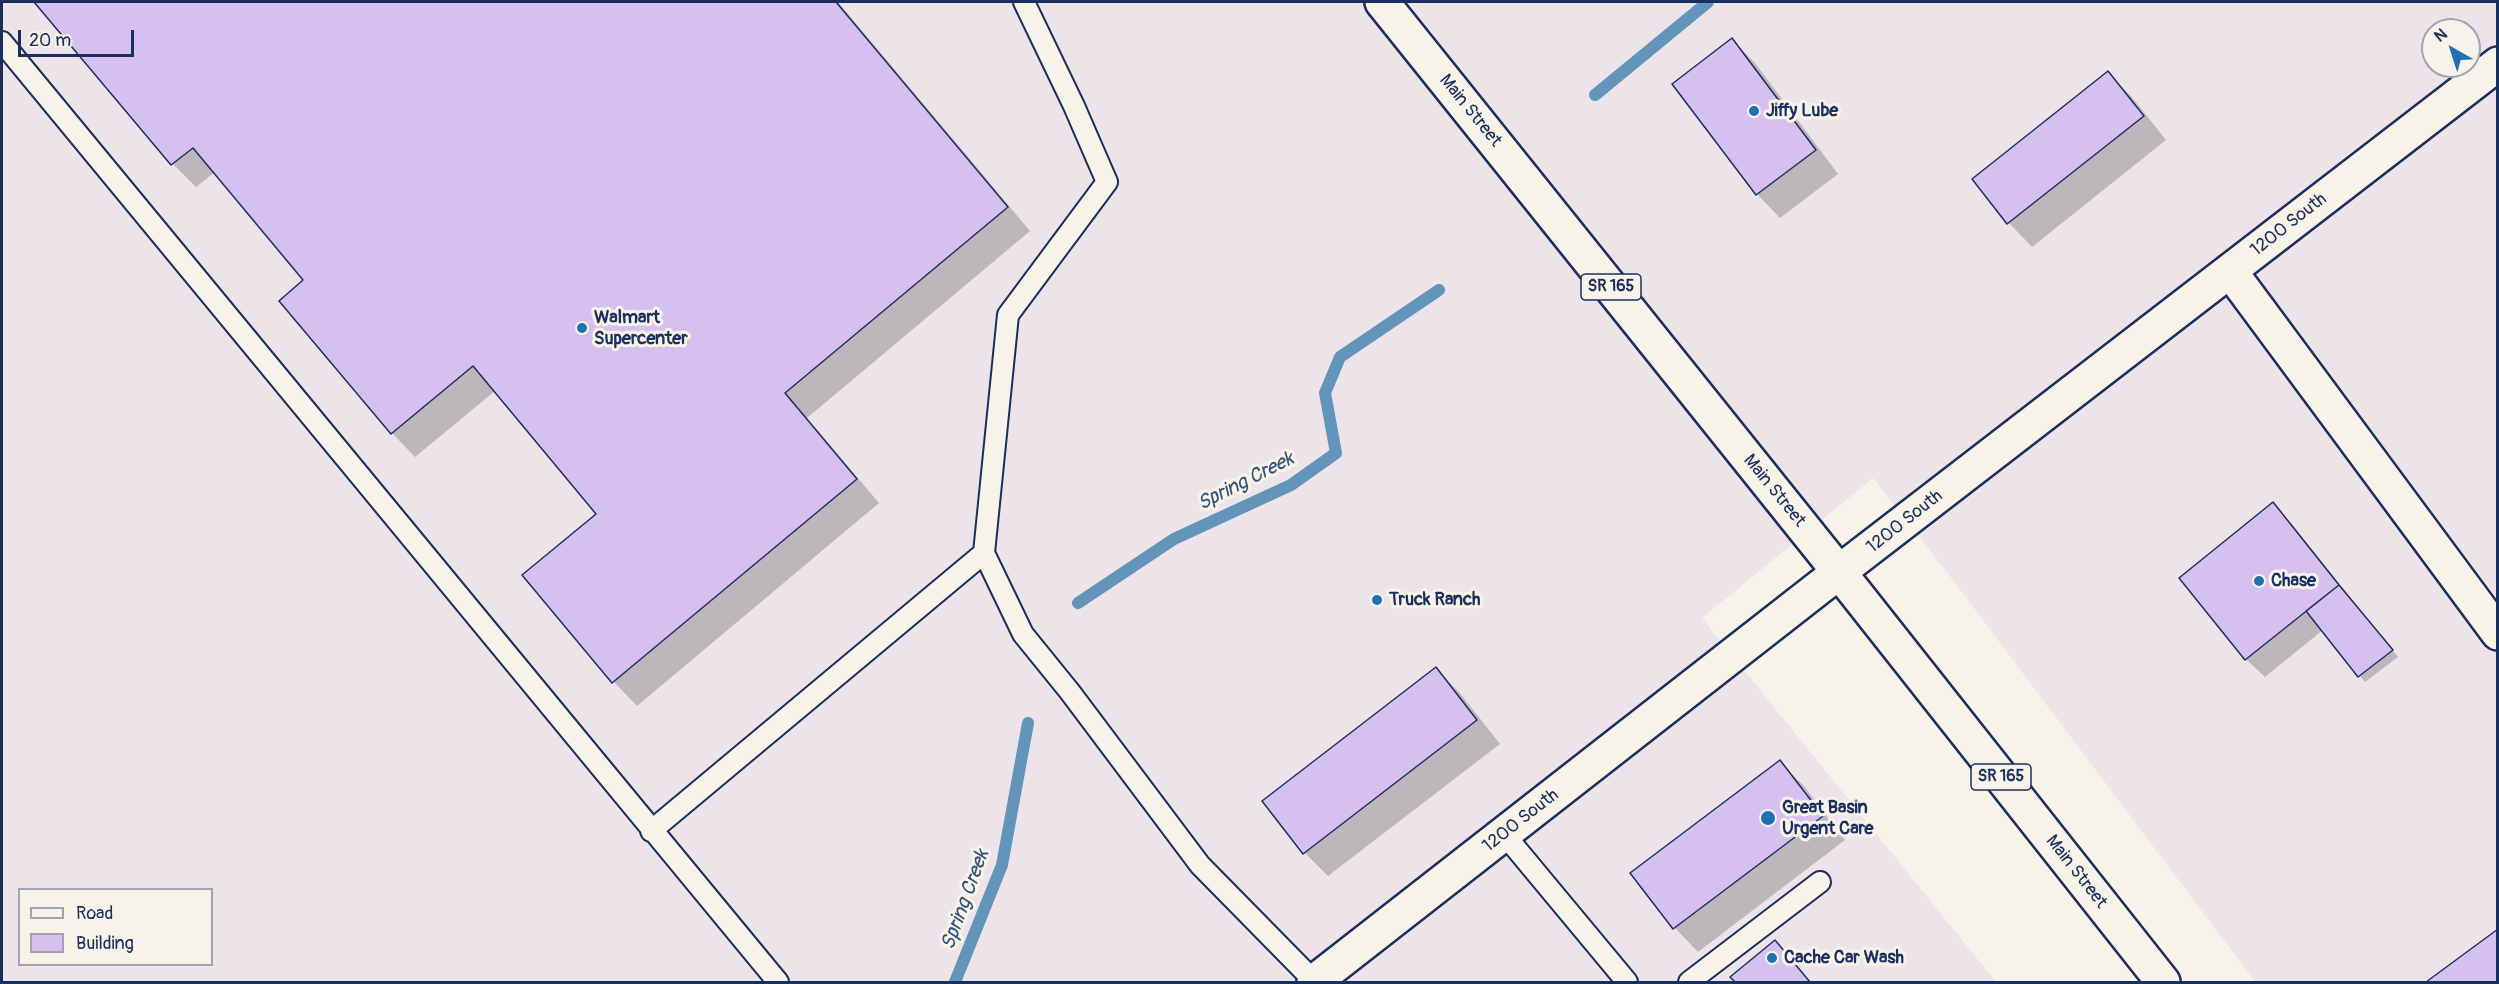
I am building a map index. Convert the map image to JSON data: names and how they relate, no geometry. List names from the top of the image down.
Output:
{
  "streets": {
    "main road": ["Main Street", "1200 South", "SR 165"]
  },
  "crossings": [
    ["Main Street", "1200 South"]
  ],
  "water": ["Spring Creek"],
  "places": [
    "Jiffy Lube",
    "Walmart Supercenter",
    "Chase",
    "Truck Ranch",
    "Great Basin Urgent Care",
    "Cache Car Wash"
  ],
  "legend": ["Road", "Building"],
  "scale_bar": "20 m",
  "north": "top left"
}
